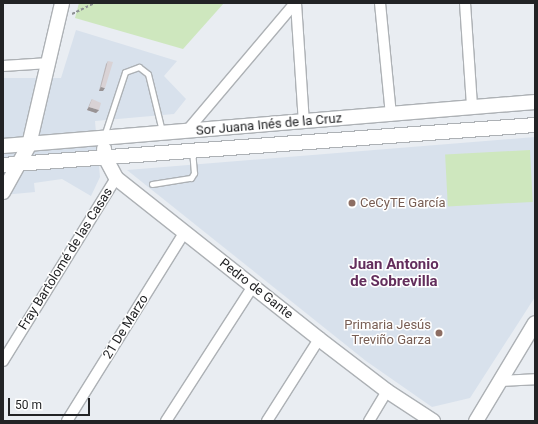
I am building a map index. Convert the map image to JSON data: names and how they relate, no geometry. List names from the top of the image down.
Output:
{
  "streets": {
    "main road": ["Sor Juana Inés de la Cruz", "Pedro de Gante"],
    "street": ["Fray Bartolomé de las Casas", "21 De Marzo"]
  },
  "crossings": [
    ["Sor Juana Inés de la Cruz", "Pedro de Gante"],
    ["Fray Bartolomé de las Casas", "Pedro de Gante"],
    ["Pedro de Gante", "21 De Marzo"]
  ],
  "districts": ["Juan Antonio de Sobrevilla"],
  "places": ["CeCyTE García", "Primaria Jesús Treviño Garza"],
  "scale_bar": "50 m"
}
